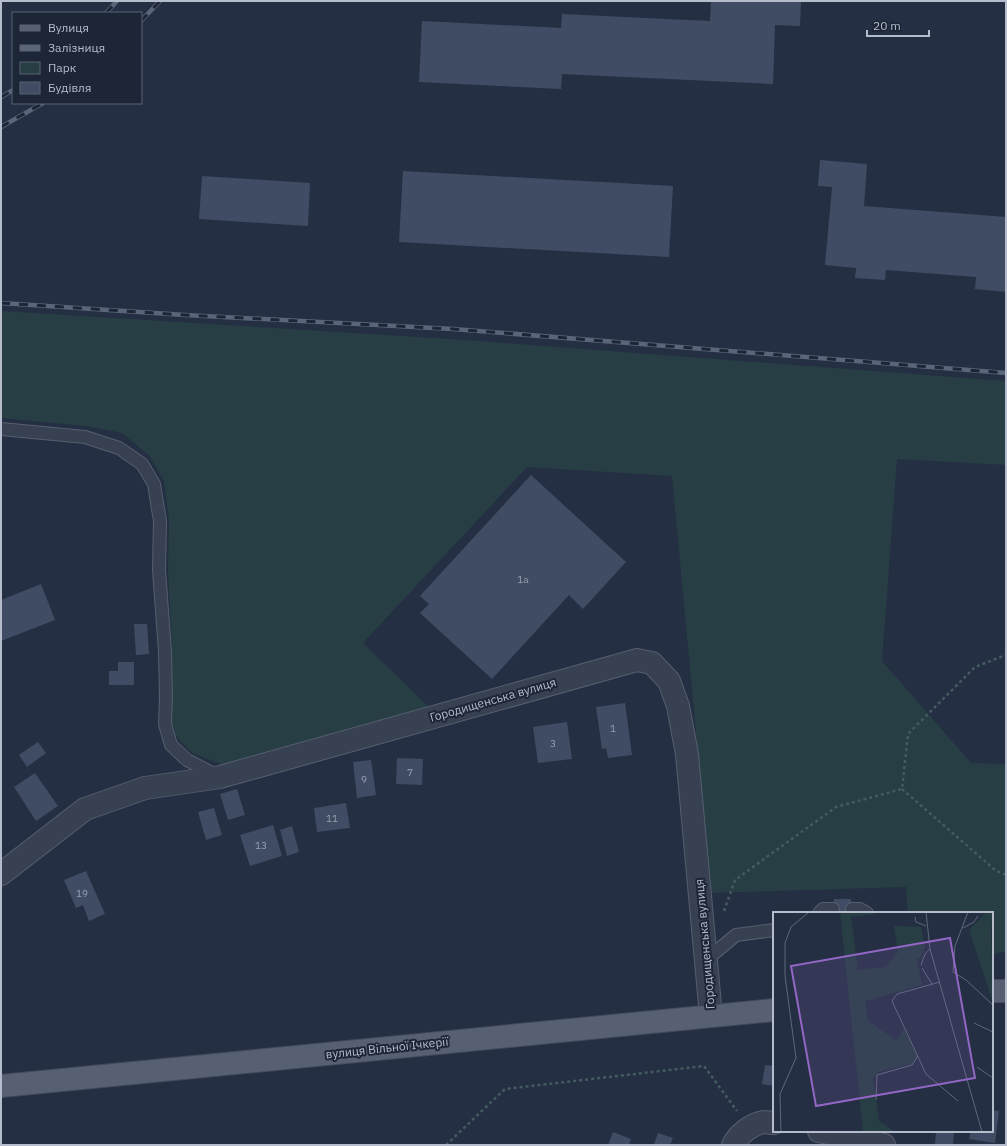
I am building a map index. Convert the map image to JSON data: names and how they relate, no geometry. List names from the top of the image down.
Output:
{
  "streets": {
    "main road": ["вулиця Вільної Ічкерії"],
    "street": ["Городищенська вулиця"]
  },
  "crossings": [
    ["Городищенська вулиця", "вулиця Вільної Ічкерії"]
  ],
  "house_numbers": [
    "1а",
    "1",
    "3",
    "7",
    "9",
    "11",
    "13",
    "19"
  ],
  "legend": [
    "Вулиця",
    "Залізниця",
    "Парк",
    "Будівля"
  ],
  "scale_bar": "20 m"
}
